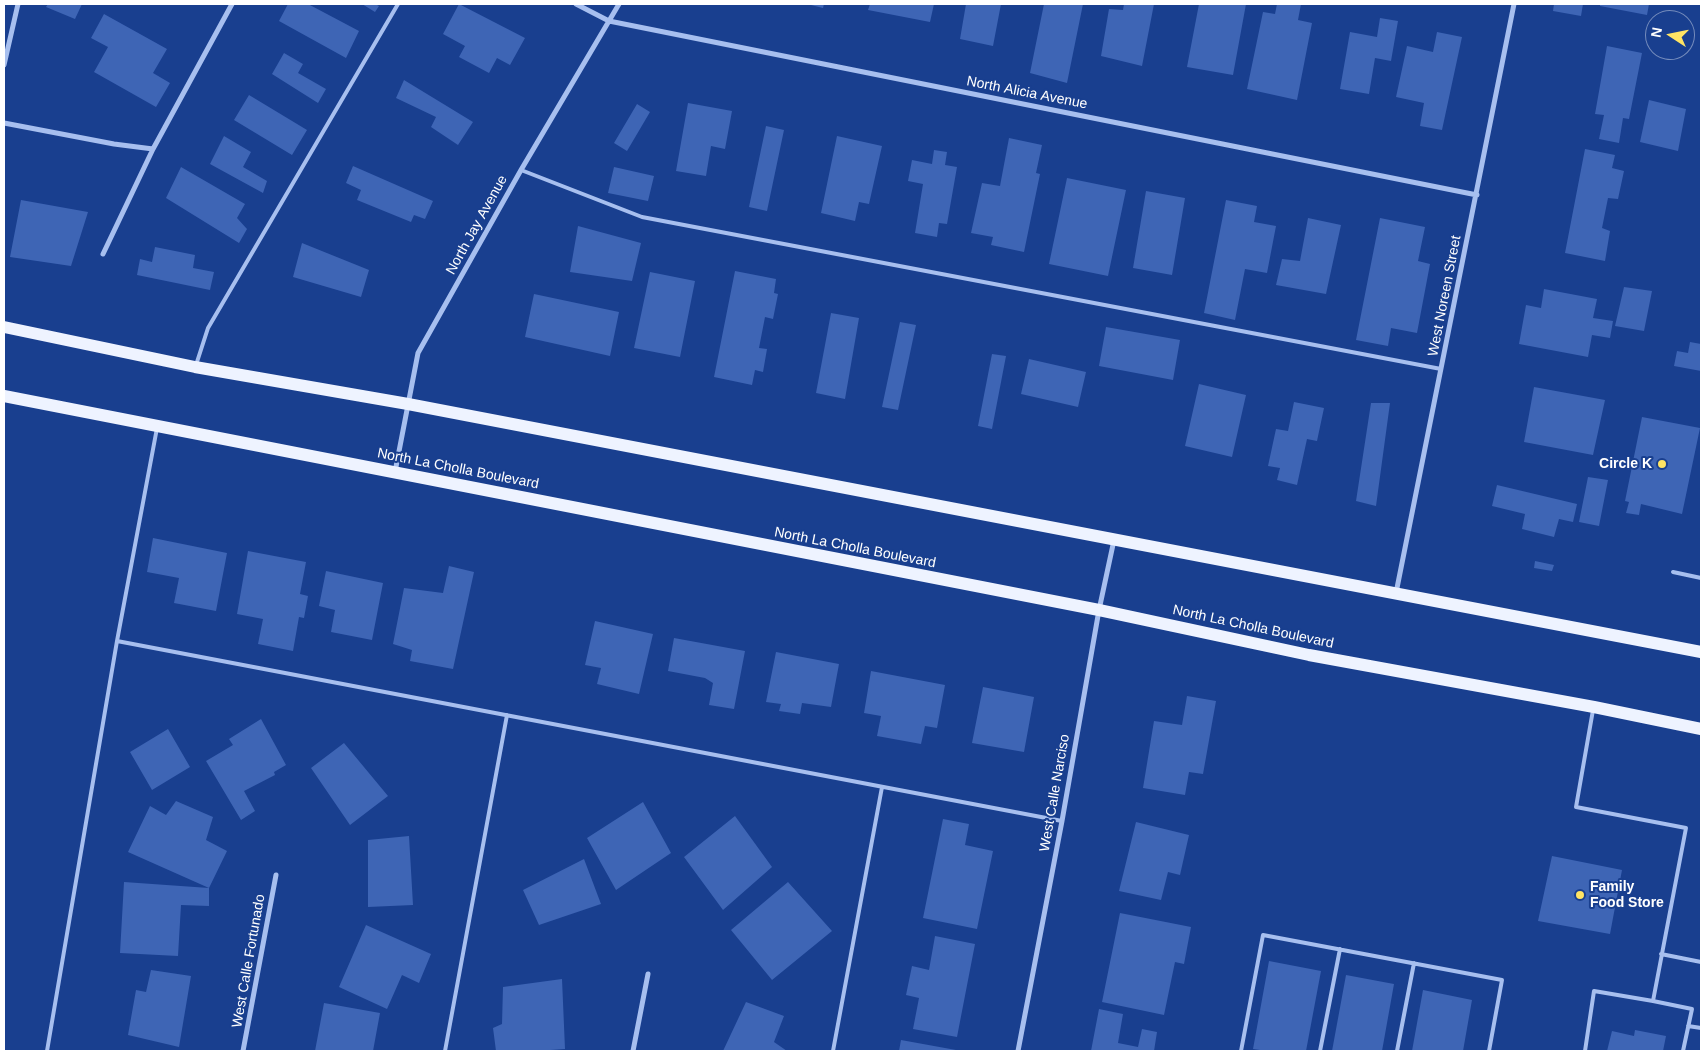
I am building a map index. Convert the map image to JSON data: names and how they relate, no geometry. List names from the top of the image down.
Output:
{
  "streets": {
    "main road": ["North La Cholla Boulevard"],
    "street": [
      "North Alicia Avenue",
      "North Jay Avenue",
      "West Noreen Street",
      "West Calle Narciso",
      "West Calle Fortunado"
    ]
  },
  "crossings": [
    ["North Alicia Avenue", "North Jay Avenue"],
    ["North Alicia Avenue", "West Noreen Street"],
    ["North Jay Avenue", "North La Cholla Boulevard"],
    ["North La Cholla Boulevard", "West Calle Narciso"]
  ],
  "places": ["Circle K", "Family Food Store"],
  "north": "left"
}
